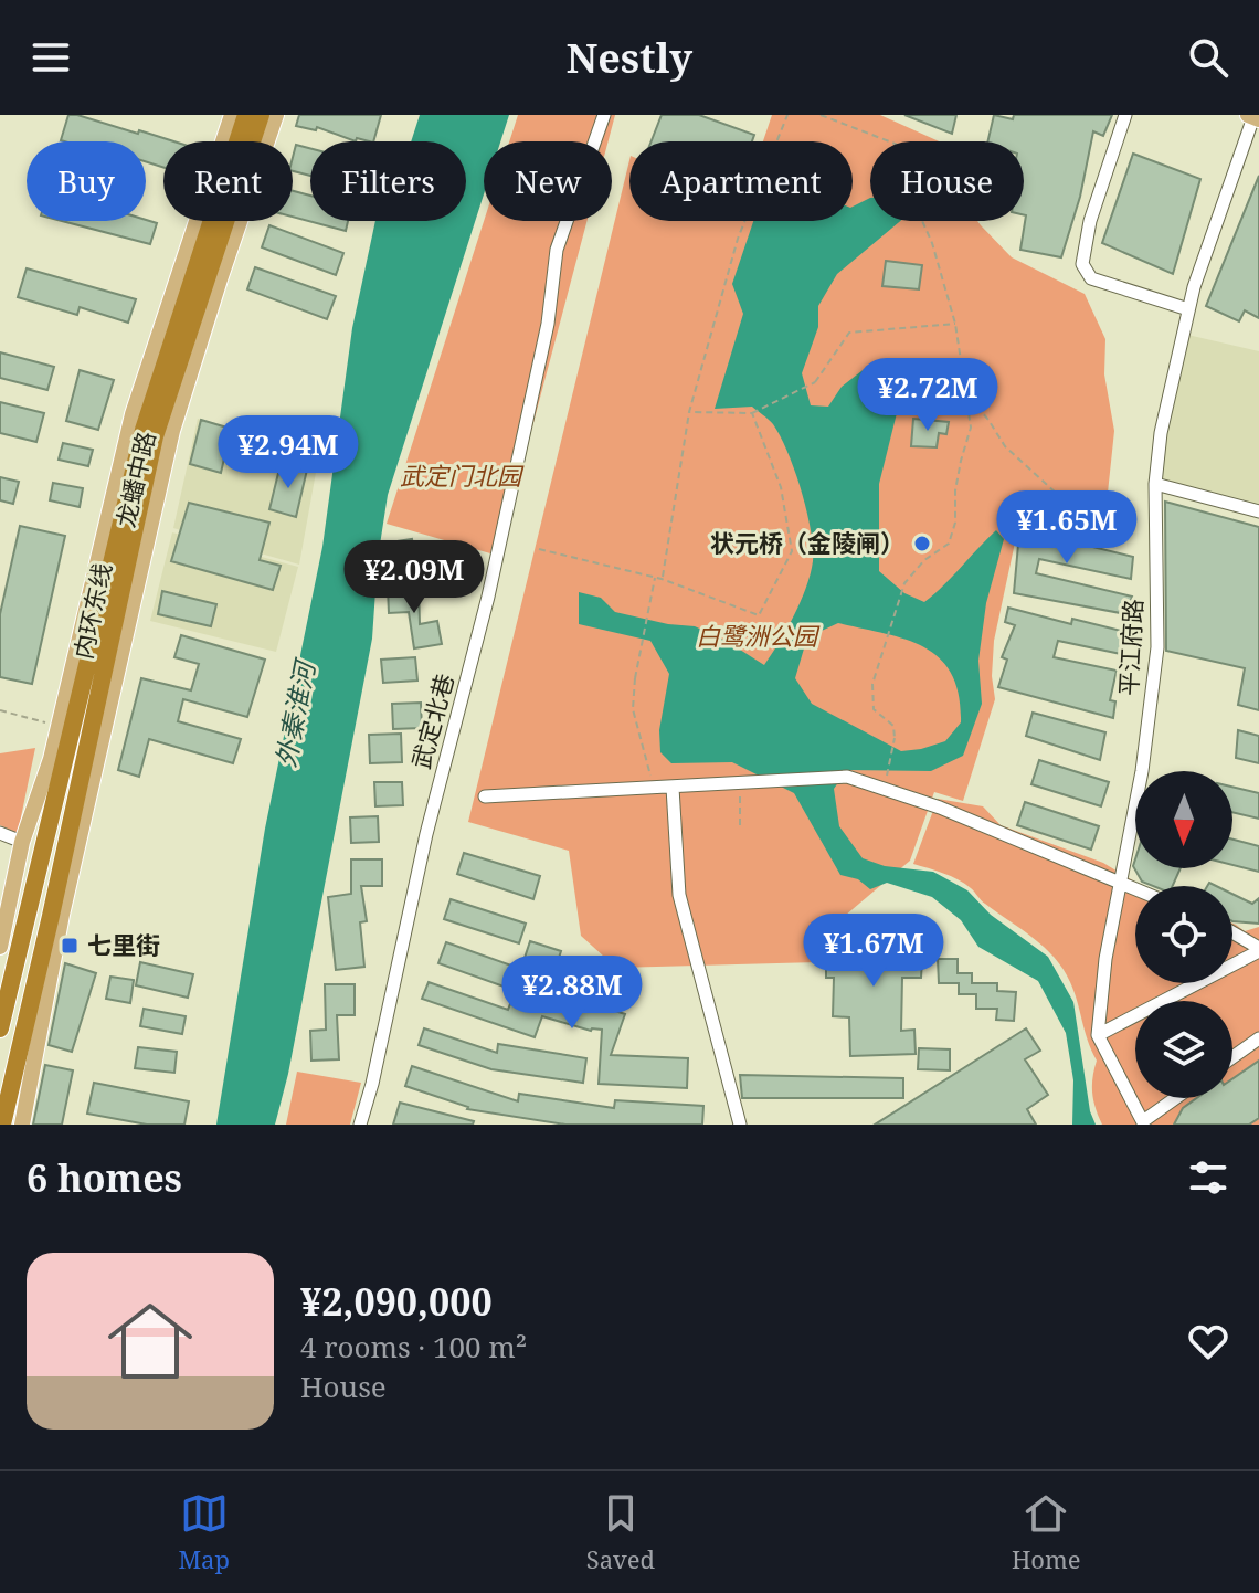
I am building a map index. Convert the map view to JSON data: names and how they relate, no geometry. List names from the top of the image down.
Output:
{
  "streets": {
    "highway": ["内环东线"],
    "main road": ["龙蟠中路"],
    "street": ["平江府路", "武定北巷"]
  },
  "water": ["外秦淮河"],
  "parks": ["武定门北园", "白鹭洲公园"],
  "places": {
    "other": ["状元桥（金陵闸）"],
    "transit": ["七里街"]
  },
  "north": "bottom",
  "page": {
    "header": "Nestly",
    "chip": [
      "Buy",
      "Rent",
      "Filters",
      "New",
      "Apartment",
      "House"
    ],
    "price": [
      "¥2.72M",
      "¥2.94M",
      "¥1.65M",
      "¥2.09M",
      "¥1.67M",
      "¥2.88M"
    ],
    "heading": "6 homes",
    "list": [
      {
        "name": "¥2,090,000",
        "note": "4 rooms · 100 m² · House"
      }
    ],
    "tabs": ["Map", "Saved", "Home"]
  }
}
